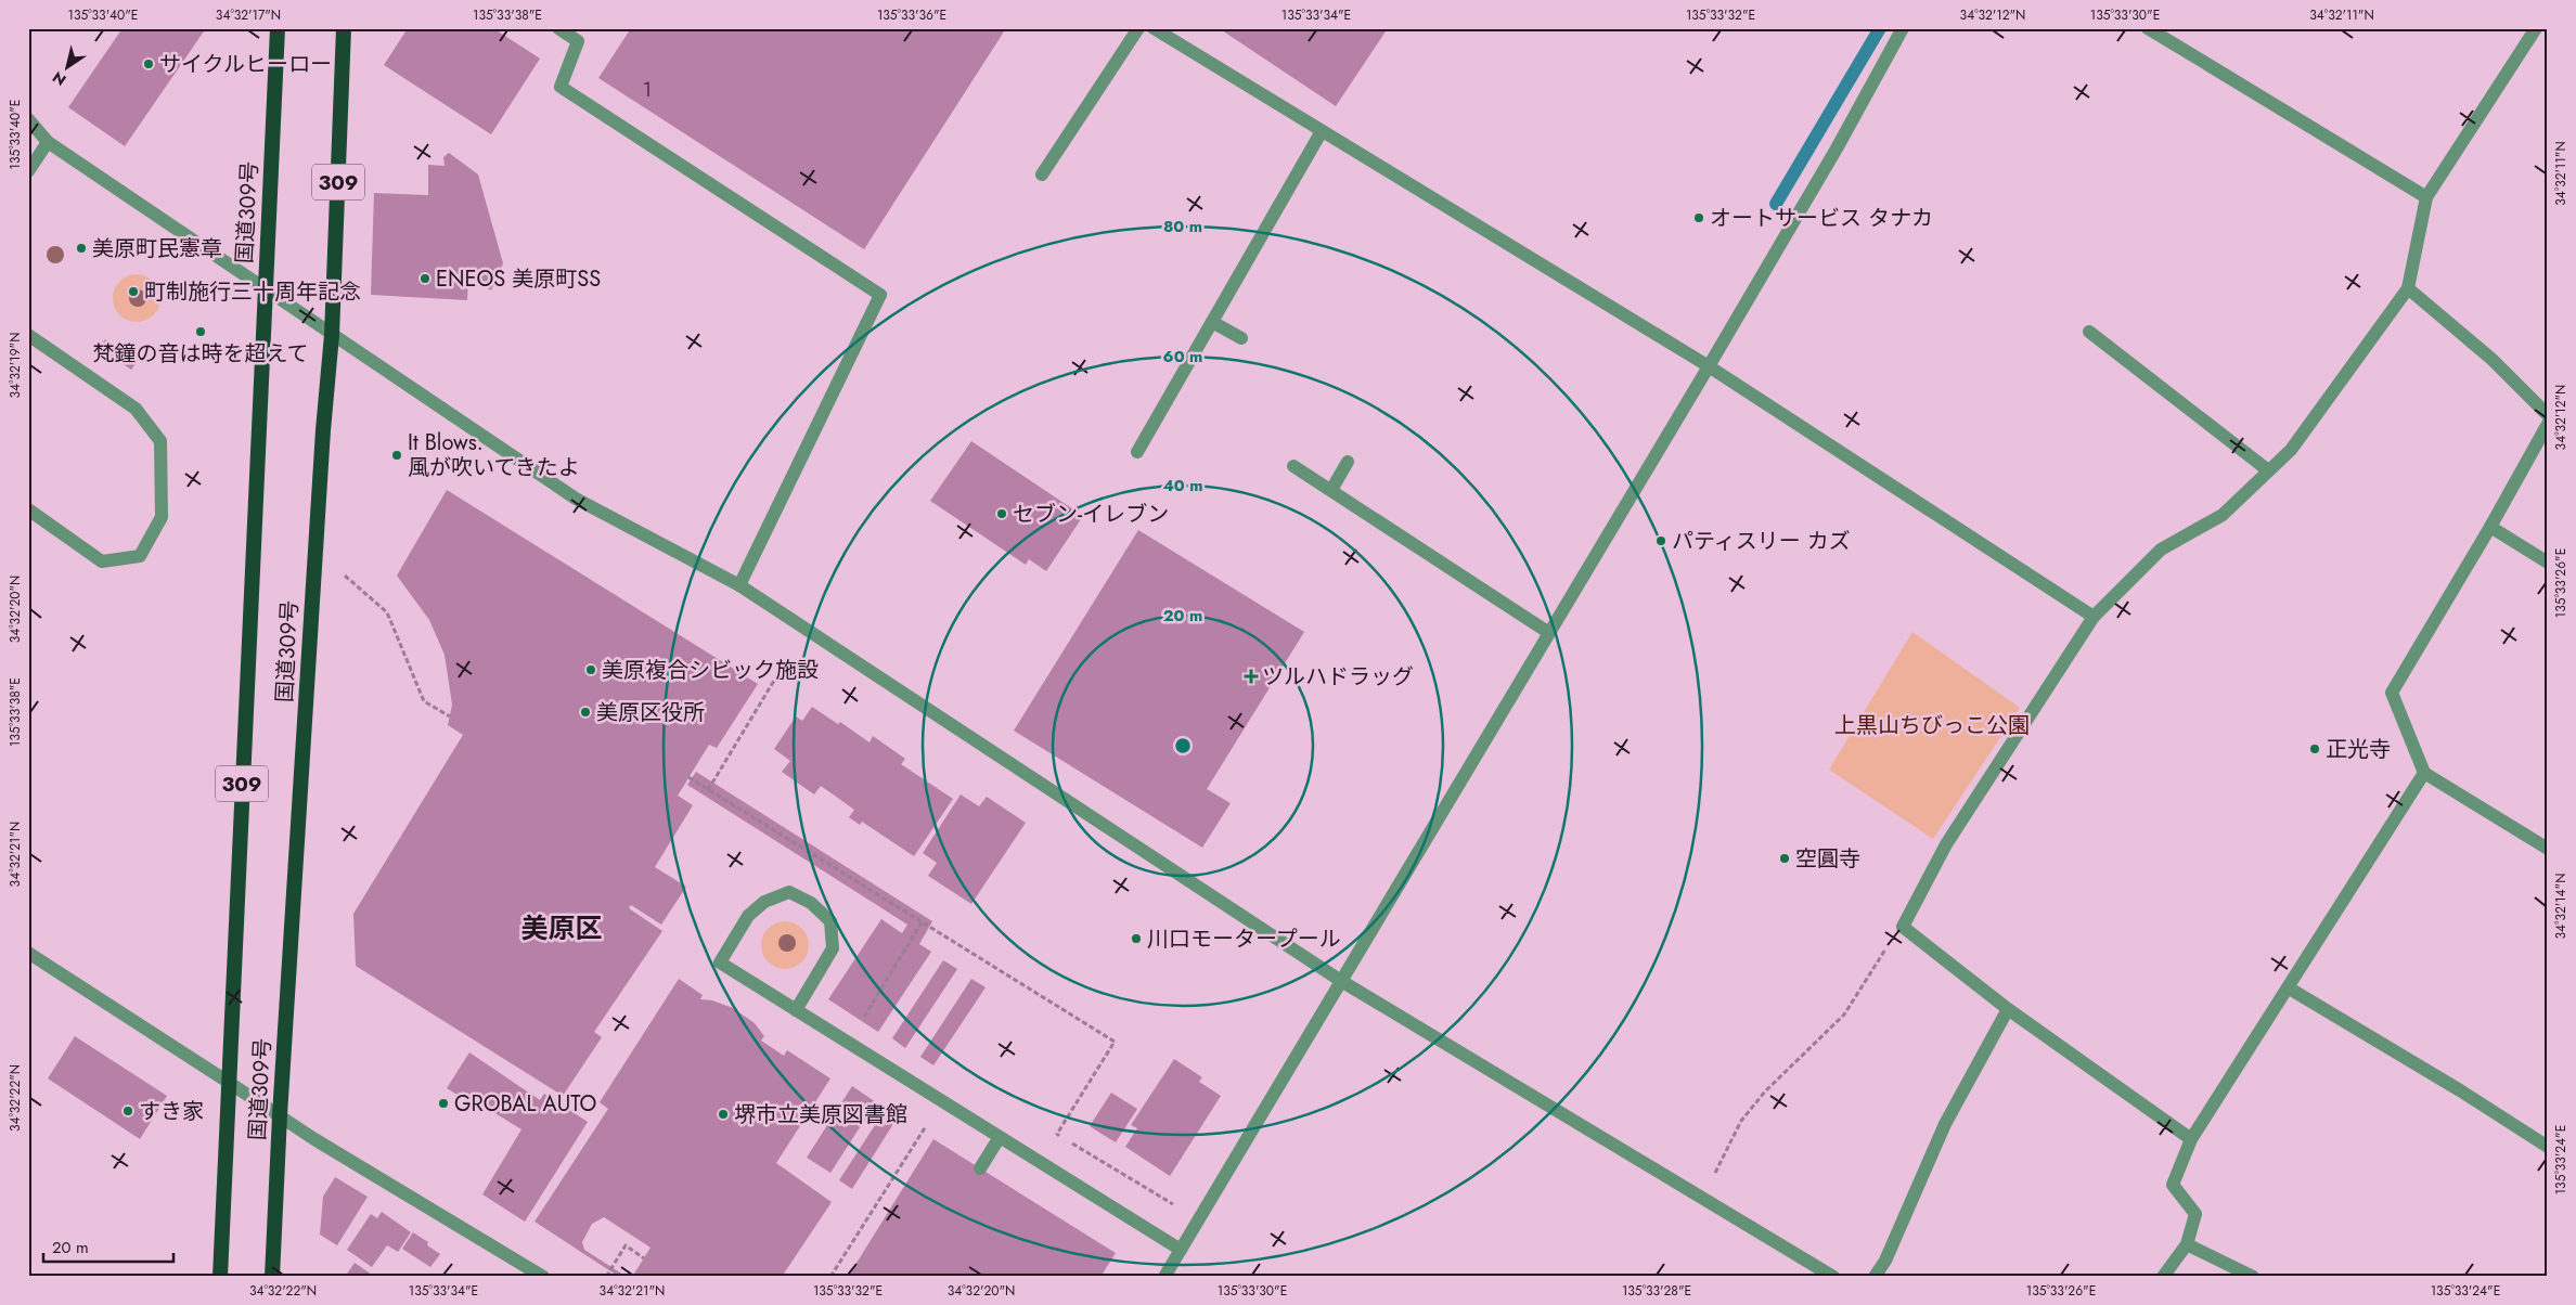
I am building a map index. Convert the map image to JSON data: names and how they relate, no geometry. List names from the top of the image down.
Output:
{
  "streets": {
    "highway": ["309", "国道309号"]
  },
  "districts": ["美原区"],
  "parks": ["上黒山ちびっこ公園"],
  "places": {
    "other": [
      "サイクルヒーロー",
      "オートサービス タナカ",
      "美原町民憲章",
      "ENEOS 美原町SS",
      "町制施行三十周年記念",
      "梵鐘の音は時を超えて",
      "It Blows. 風が吹いてきたよ",
      "セブン-イレブン",
      "パティスリー カズ",
      "美原複合シビック施設",
      "美原区役所",
      "正光寺",
      "空圓寺",
      "川口モータープール",
      "GROBAL AUTO",
      "すき家",
      "堺市立美原図書館"
    ],
    "health": ["ツルハドラッグ"]
  },
  "house_numbers": ["1"],
  "scale_bar": "20 m",
  "north": "bottom left",
  "coordinates": [
    "135°33'40\"E",
    "34°32'17\"N",
    "135°33'38\"E",
    "135°33'36\"E",
    "135°33'34\"E",
    "135°33'32\"E",
    "34°32'12\"N",
    "135°33'30\"E",
    "34°32'11\"N",
    "34°32'19\"N",
    "135°33'26\"E",
    "34°32'20\"N",
    "34°32'21\"N",
    "34°32'14\"N",
    "34°32'22\"N",
    "135°33'24\"E",
    "135°33'28\"E"
  ],
  "rings": [
    "80 m",
    "60 m",
    "40 m",
    "20 m"
  ]
}
